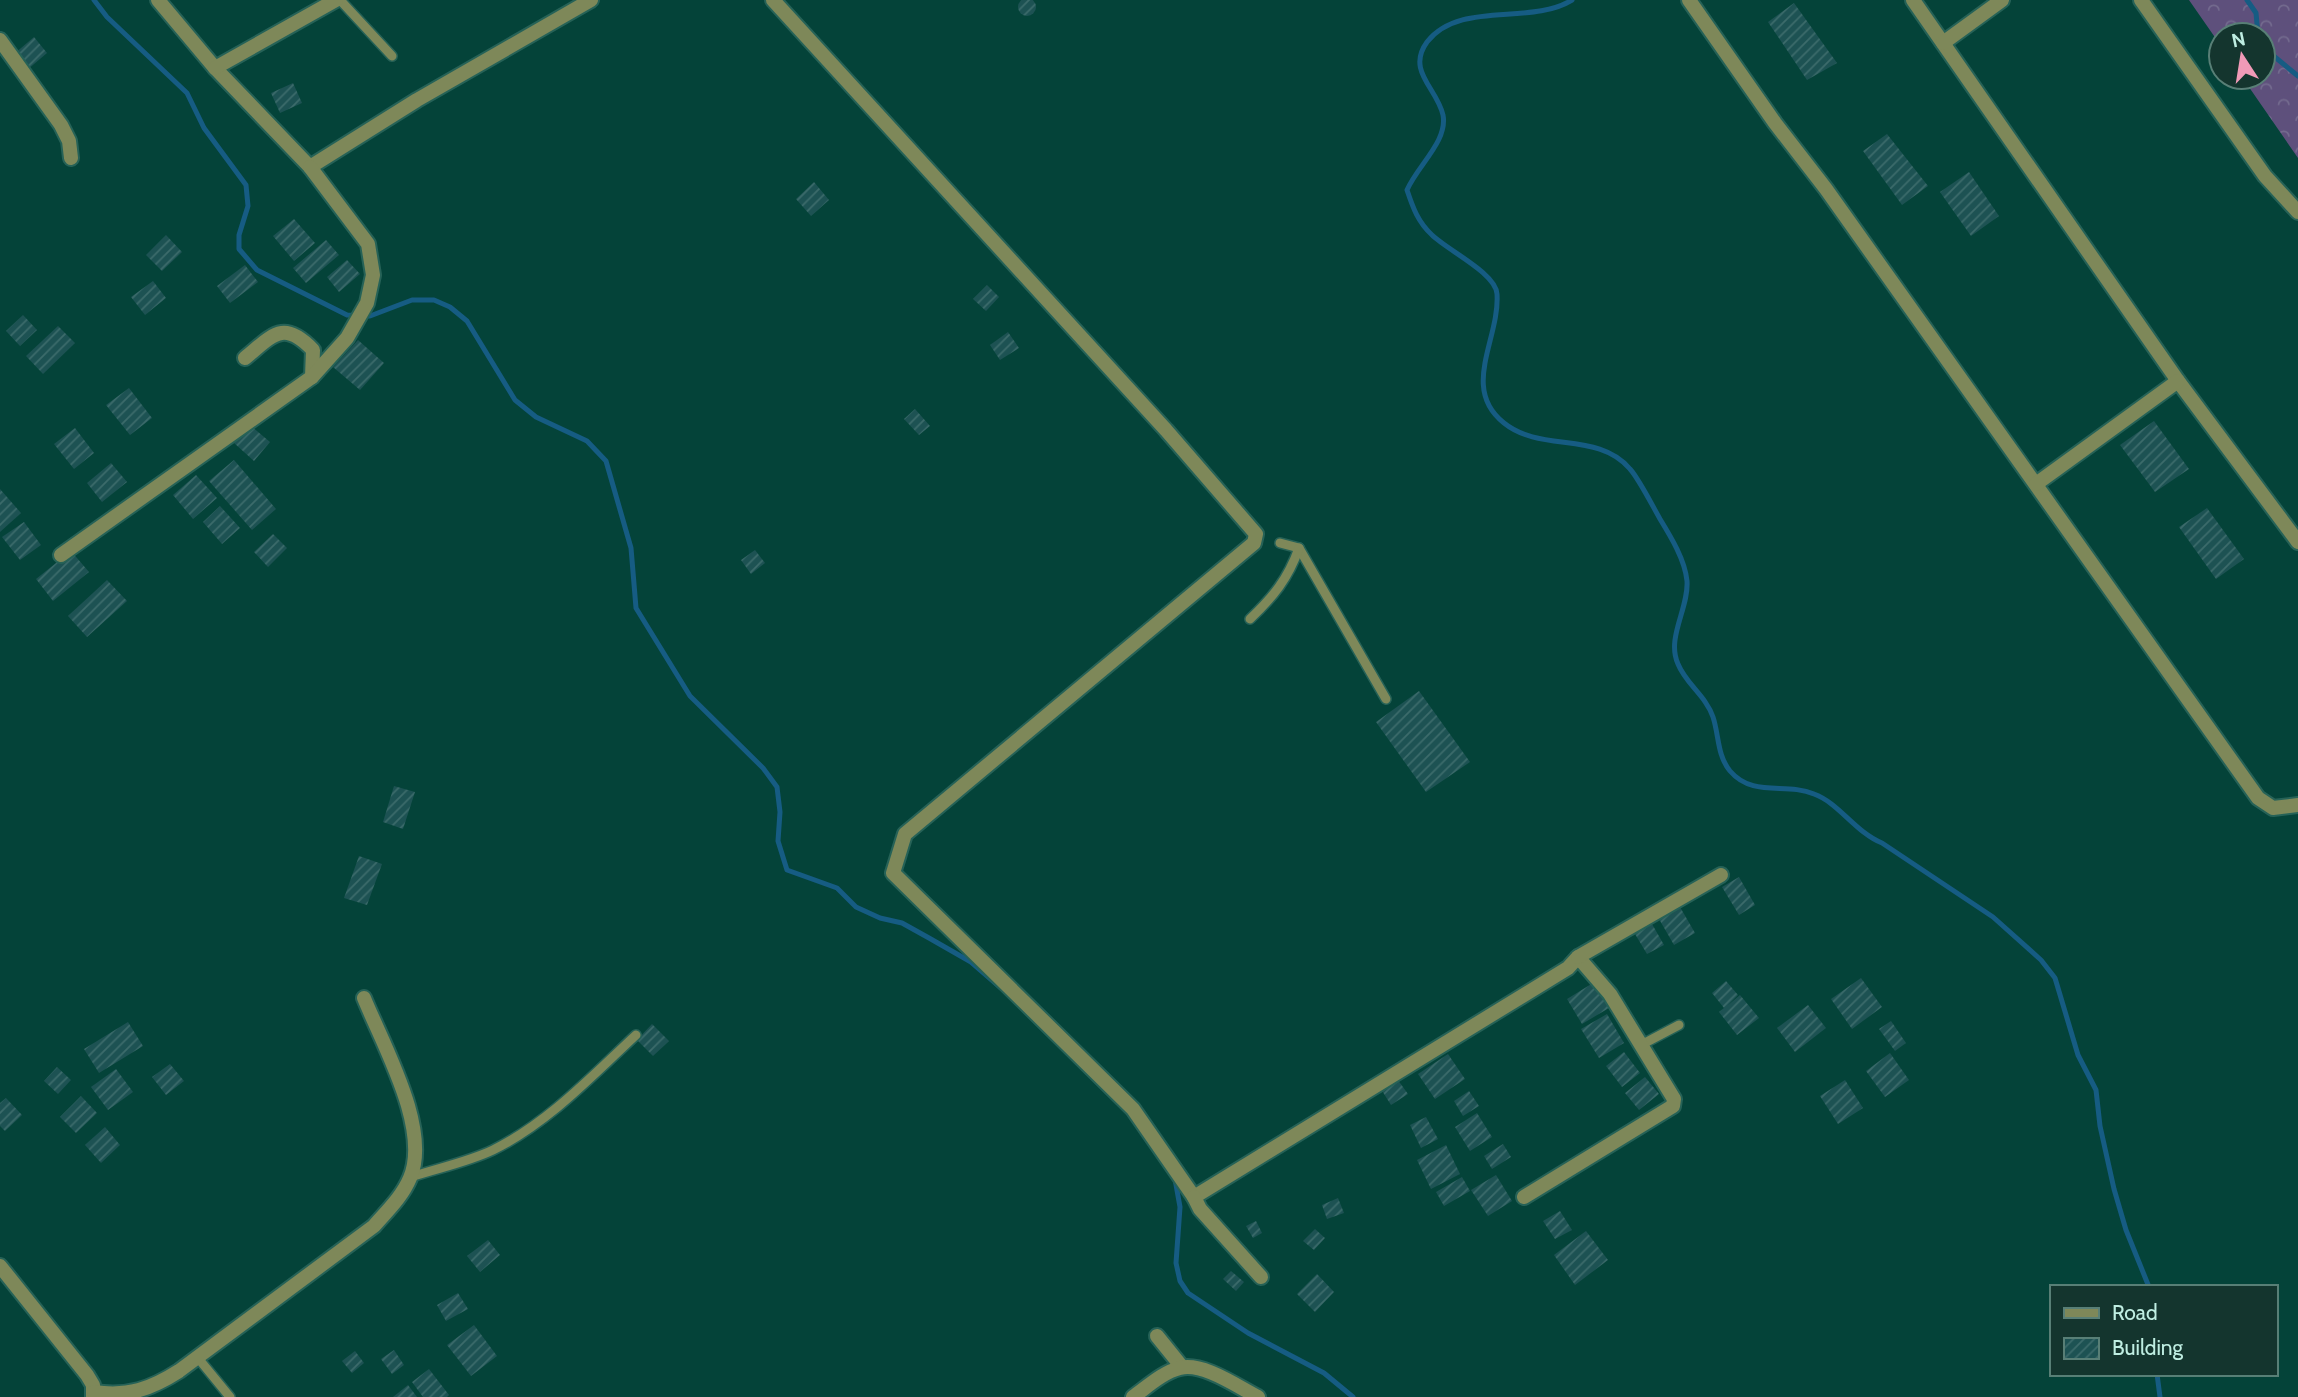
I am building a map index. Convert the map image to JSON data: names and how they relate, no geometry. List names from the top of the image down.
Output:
{
  "legend": ["Road", "Building"],
  "north": "top"
}
